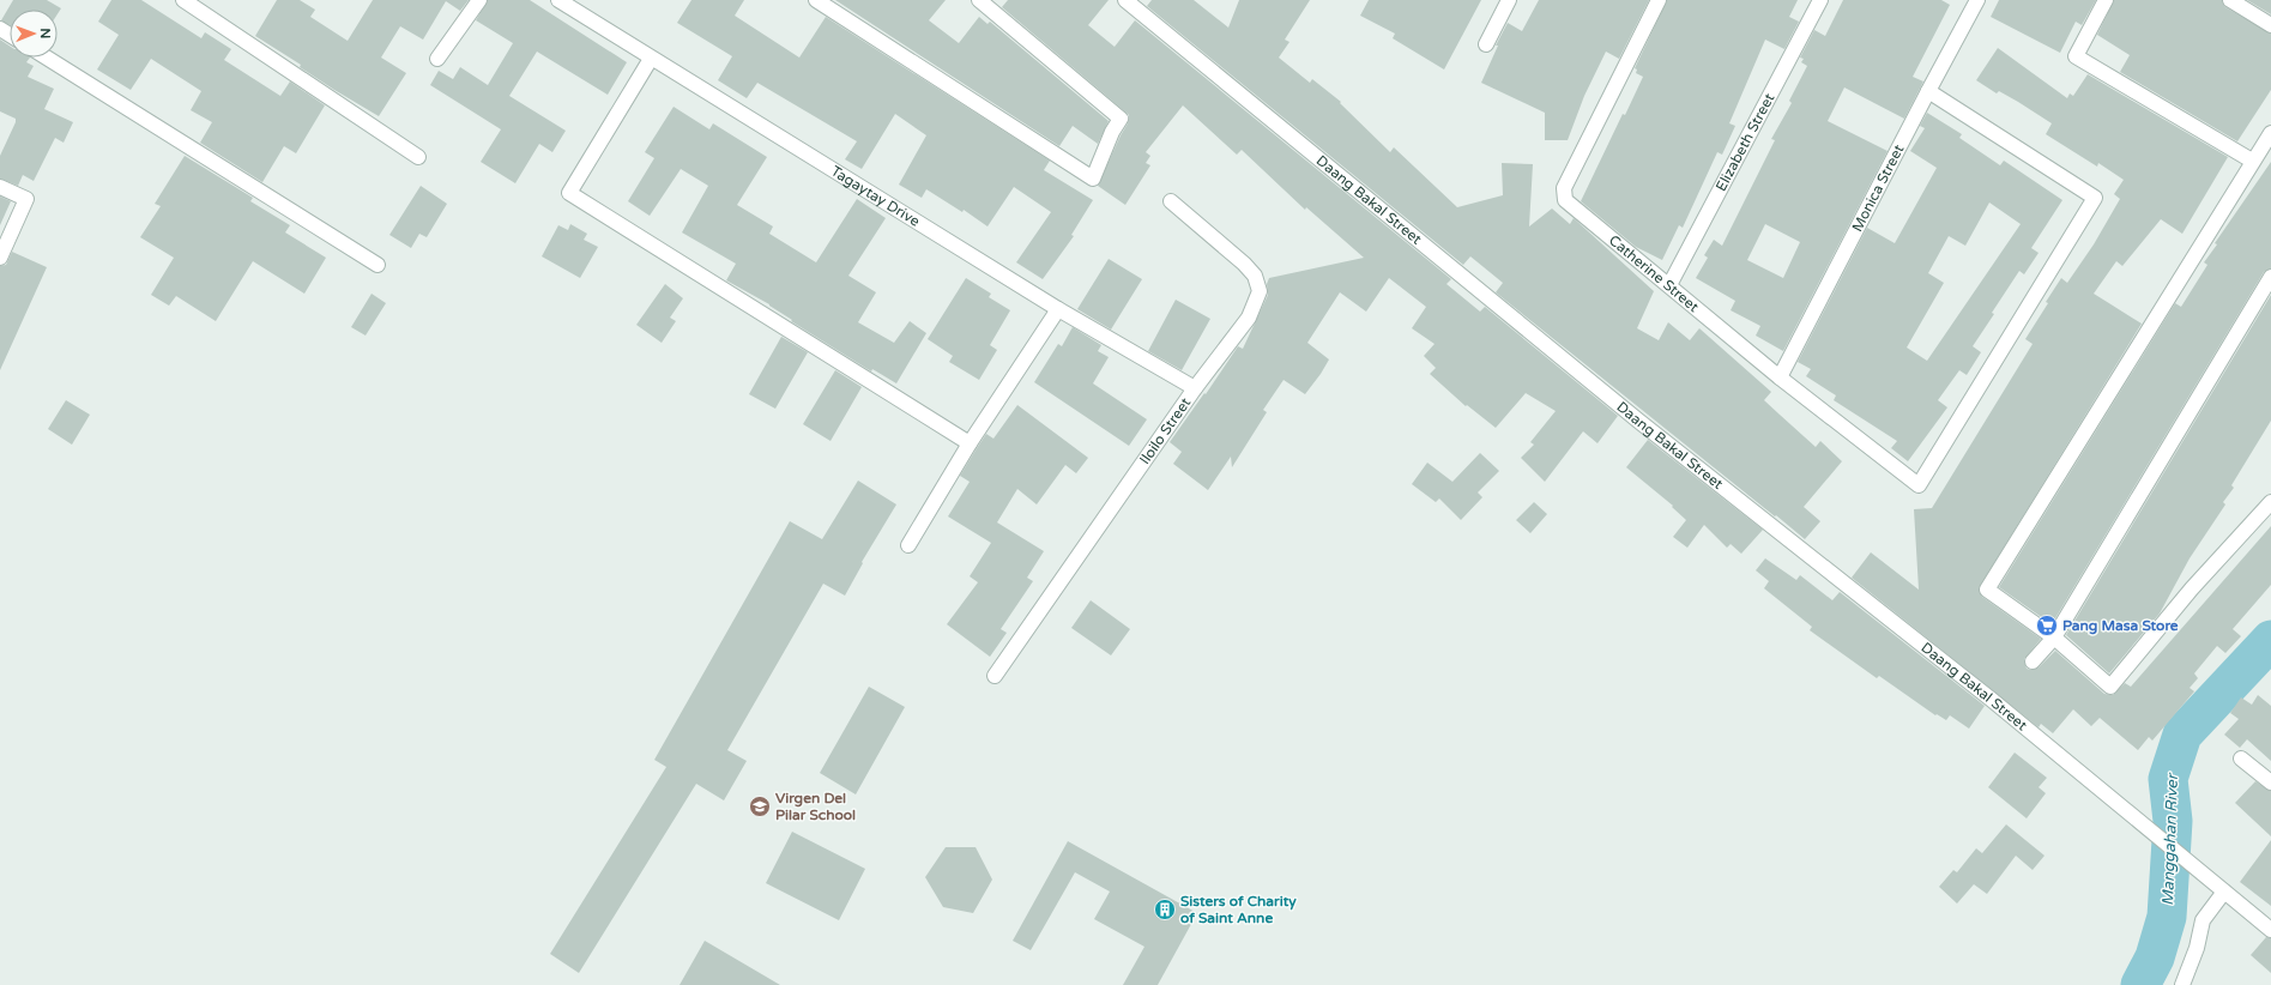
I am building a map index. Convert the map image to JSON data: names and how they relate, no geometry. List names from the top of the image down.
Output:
{
  "streets": {
    "street": [
      "Elizabeth Street",
      "Monica Street",
      "Tagaytay Drive",
      "Daang Bakal Street",
      "Catherine Street",
      "Iloilo Street"
    ]
  },
  "crossings": [
    ["Elizabeth Street", "Catherine Street"],
    ["Monica Street", "Catherine Street"],
    ["Tagaytay Drive", "Iloilo Street"]
  ],
  "water": ["Manggahan River"],
  "places": {
    "supermarket": ["Pang Masa Store"],
    "school or university": ["Virgen Del Pilar School"],
    "building": ["Sisters of Charity of Saint Anne"]
  },
  "north": "right"
}
